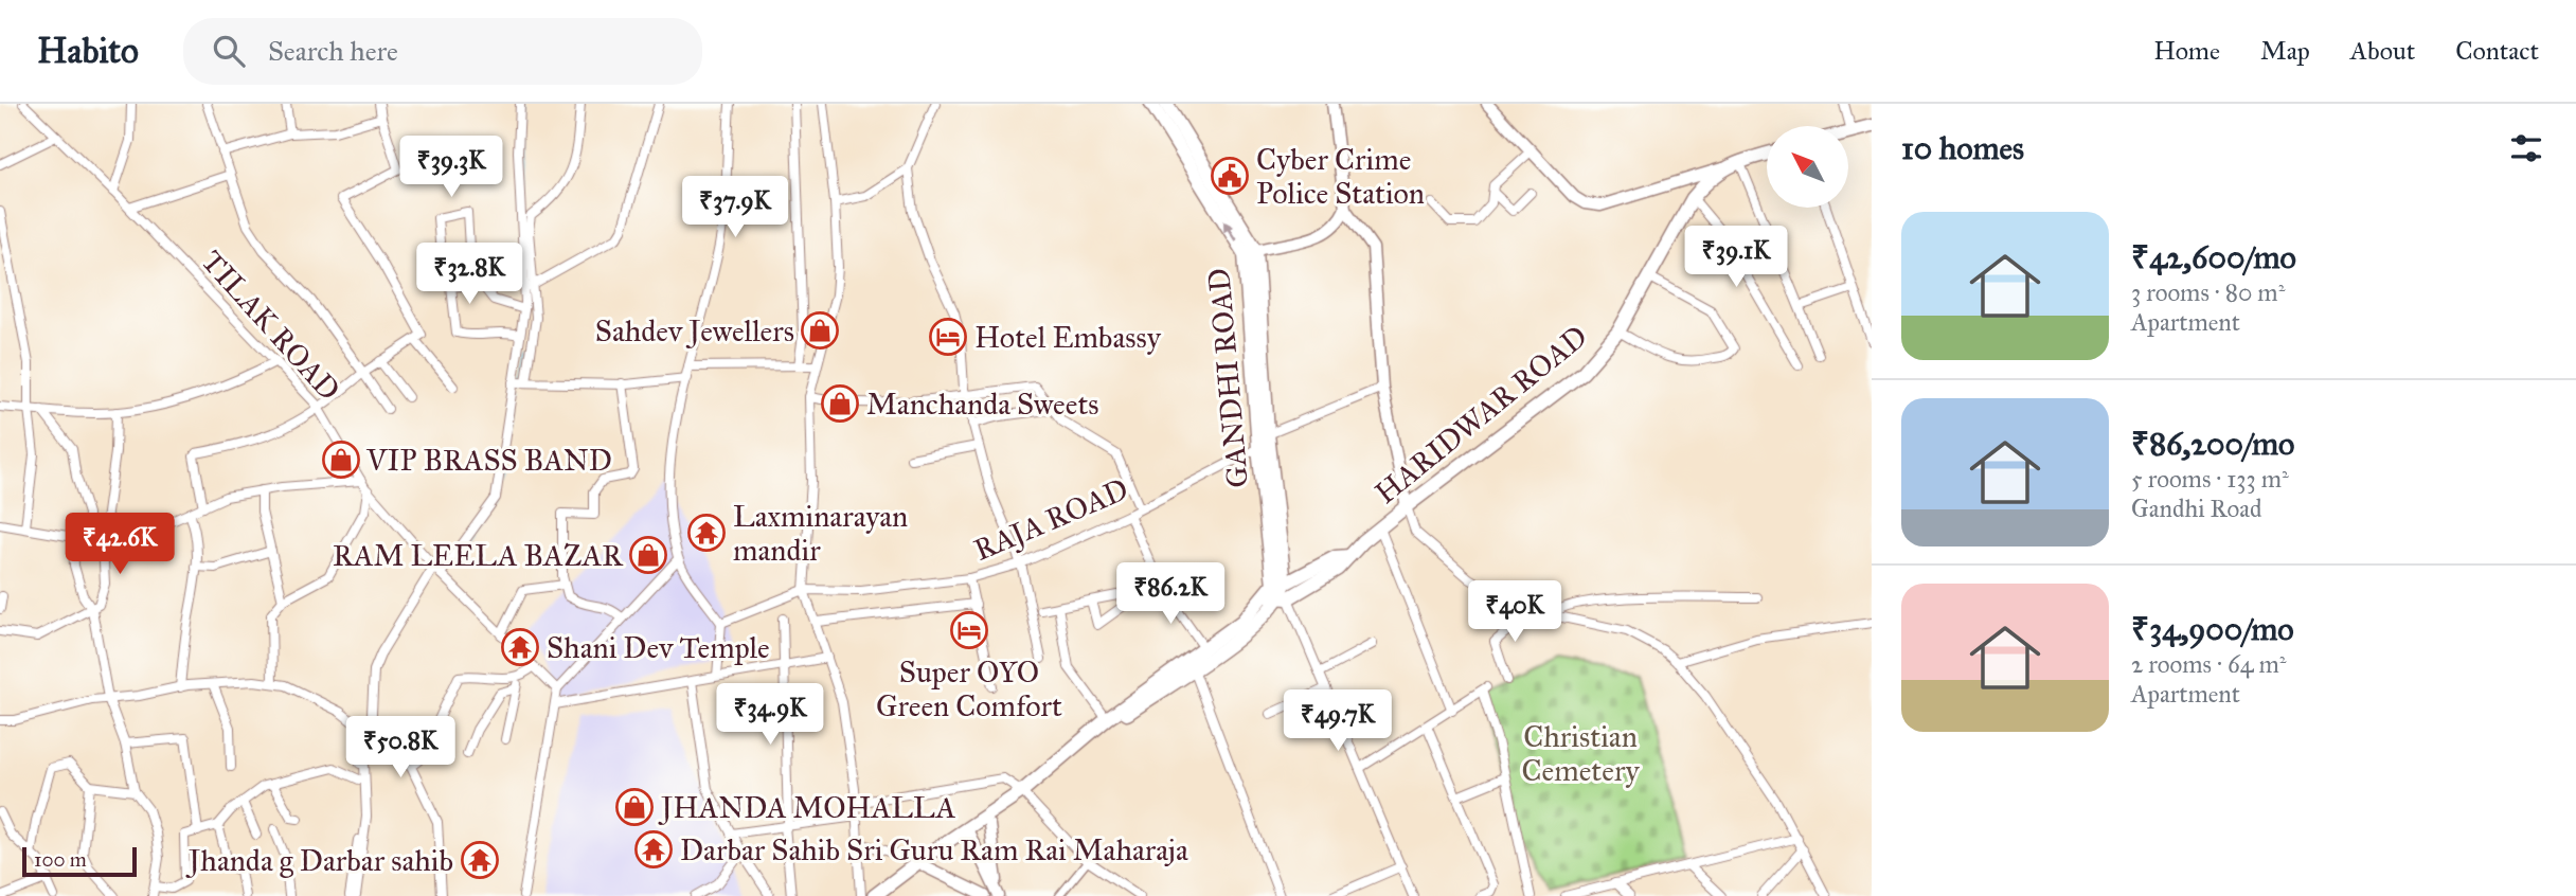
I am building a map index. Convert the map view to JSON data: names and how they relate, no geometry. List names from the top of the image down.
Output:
{
  "streets": {
    "main road": ["GANDHI ROAD", "HARIDWAR ROAD"],
    "street": ["TILAK ROAD", "RAJA ROAD"]
  },
  "crossings": [
    ["GANDHI ROAD", "HARIDWAR ROAD"],
    ["GANDHI ROAD", "RAJA ROAD"]
  ],
  "parks": ["Christian Cemetery"],
  "places": {
    "public building": ["Cyber Crime Police Station"],
    "shop": [
      "Sahdev Jewellers",
      "Manchanda Sweets",
      "VIP BRASS BAND",
      "RAM LEELA BAZAR",
      "JHANDA MOHALLA"
    ],
    "hotel": ["Hotel Embassy", "Super OYO Green Comfort"],
    "temple": [
      "Laxminarayan mandir",
      "Shani Dev Temple",
      "Darbar Sahib Sri Guru Ram Rai Maharaja",
      "Jhanda g Darbar sahib"
    ]
  },
  "scale_bar": "100 m",
  "north": "top left",
  "page": {
    "header": "Habito",
    "search": "Search here",
    "nav": [
      "Home",
      "Map",
      "About",
      "Contact"
    ],
    "heading": "10 homes",
    "price": [
      "₹39.3K",
      "₹37.9K",
      "₹39.1K",
      "₹32.8K",
      "₹42.6K",
      "₹86.2K",
      "₹40K",
      "₹34.9K",
      "₹49.7K",
      "₹50.8K"
    ],
    "list": [
      {
        "name": "₹42,600/mo",
        "note": "3 rooms · 80 m² · Apartment"
      },
      {
        "name": "₹86,200/mo",
        "note": "5 rooms · 133 m² · Gandhi Road"
      },
      {
        "name": "₹34,900/mo",
        "note": "2 rooms · 64 m² · Apartment"
      }
    ],
    "scale": "100 m"
  }
}
